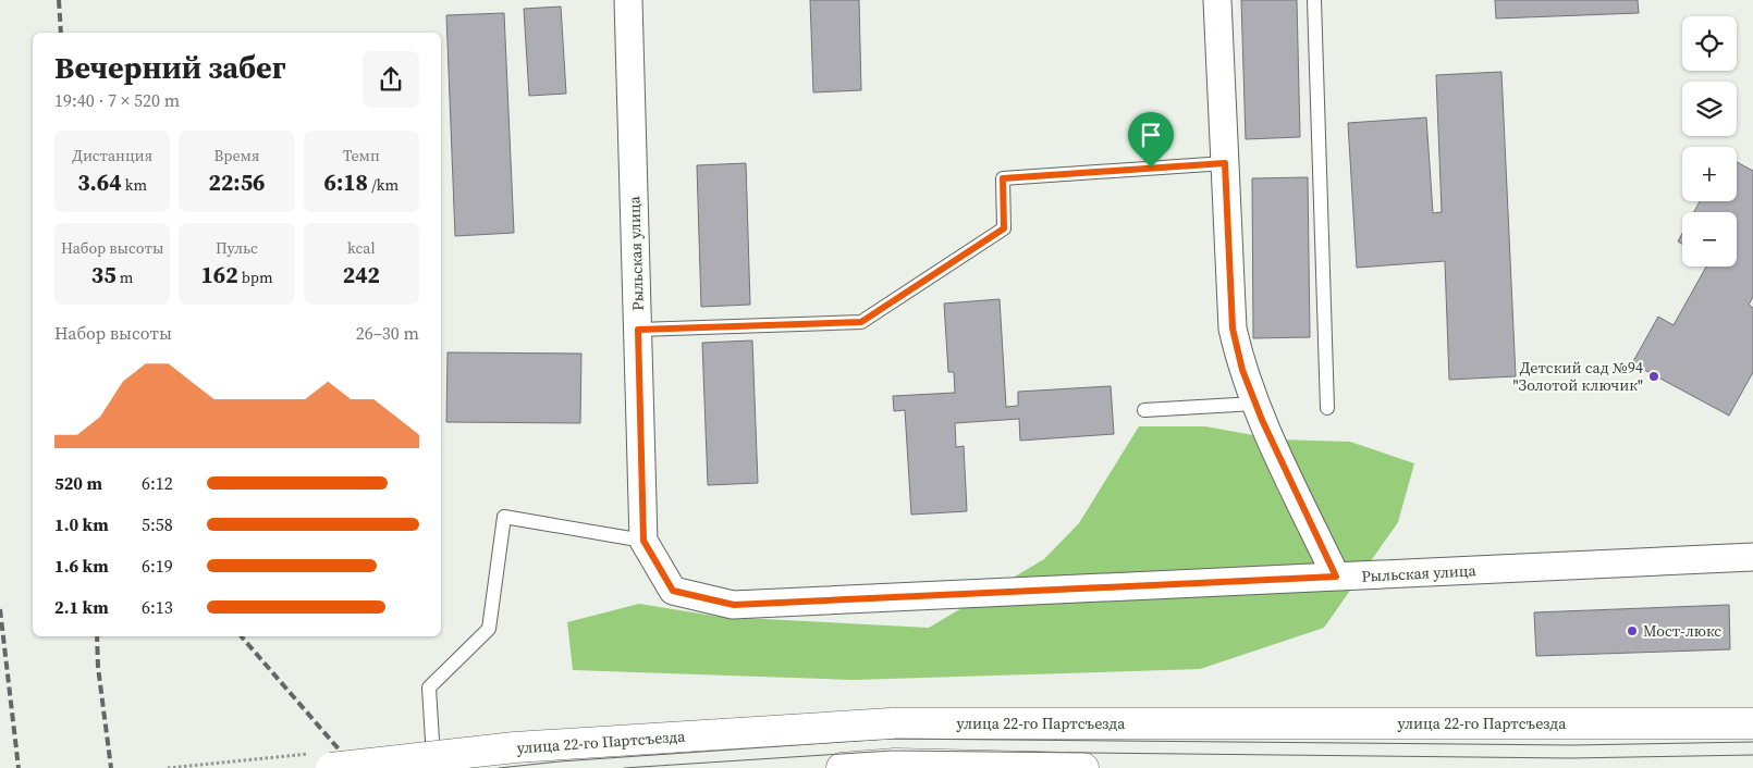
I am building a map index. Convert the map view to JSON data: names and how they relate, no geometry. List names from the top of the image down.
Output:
{
  "streets": {
    "main road": ["улица 22-го Партсъезда"],
    "street": ["Рыльская улица"]
  },
  "places": ["Детский сад №94 \"Золотой ключик\"", "Мост-люкс"],
  "page": {
    "map_buttons": ["+", "−"],
    "heading": ["Вечерний забег", "19:40 · 7 × 520 m"],
    "stats": [
      ["Дистанция", "3.64 km"],
      ["Время", "22:56"],
      ["Темп", "6:18 /km"],
      ["Набор высоты", "35 m"],
      ["Пульс", "162 bpm"],
      ["kcal", "242"]
    ],
    "chart": ["Набор высоты", "26–30 m"],
    "list": [
      {
        "name": "520 m",
        "note": "6:12"
      },
      {
        "name": "1.0 km",
        "note": "5:58"
      },
      {
        "name": "1.6 km",
        "note": "6:19"
      },
      {
        "name": "2.1 km",
        "note": "6:13"
      }
    ]
  }
}
